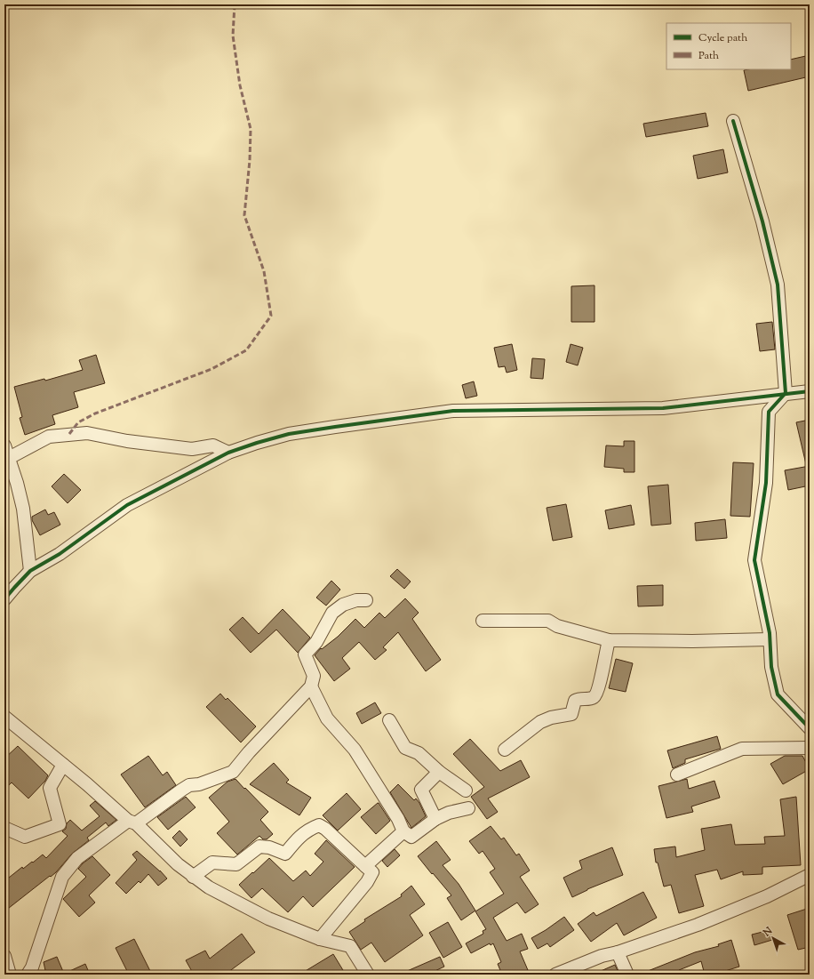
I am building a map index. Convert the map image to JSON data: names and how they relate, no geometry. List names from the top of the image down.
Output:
{
  "legend": ["Cycle path", "Path"],
  "north": "top left"
}
